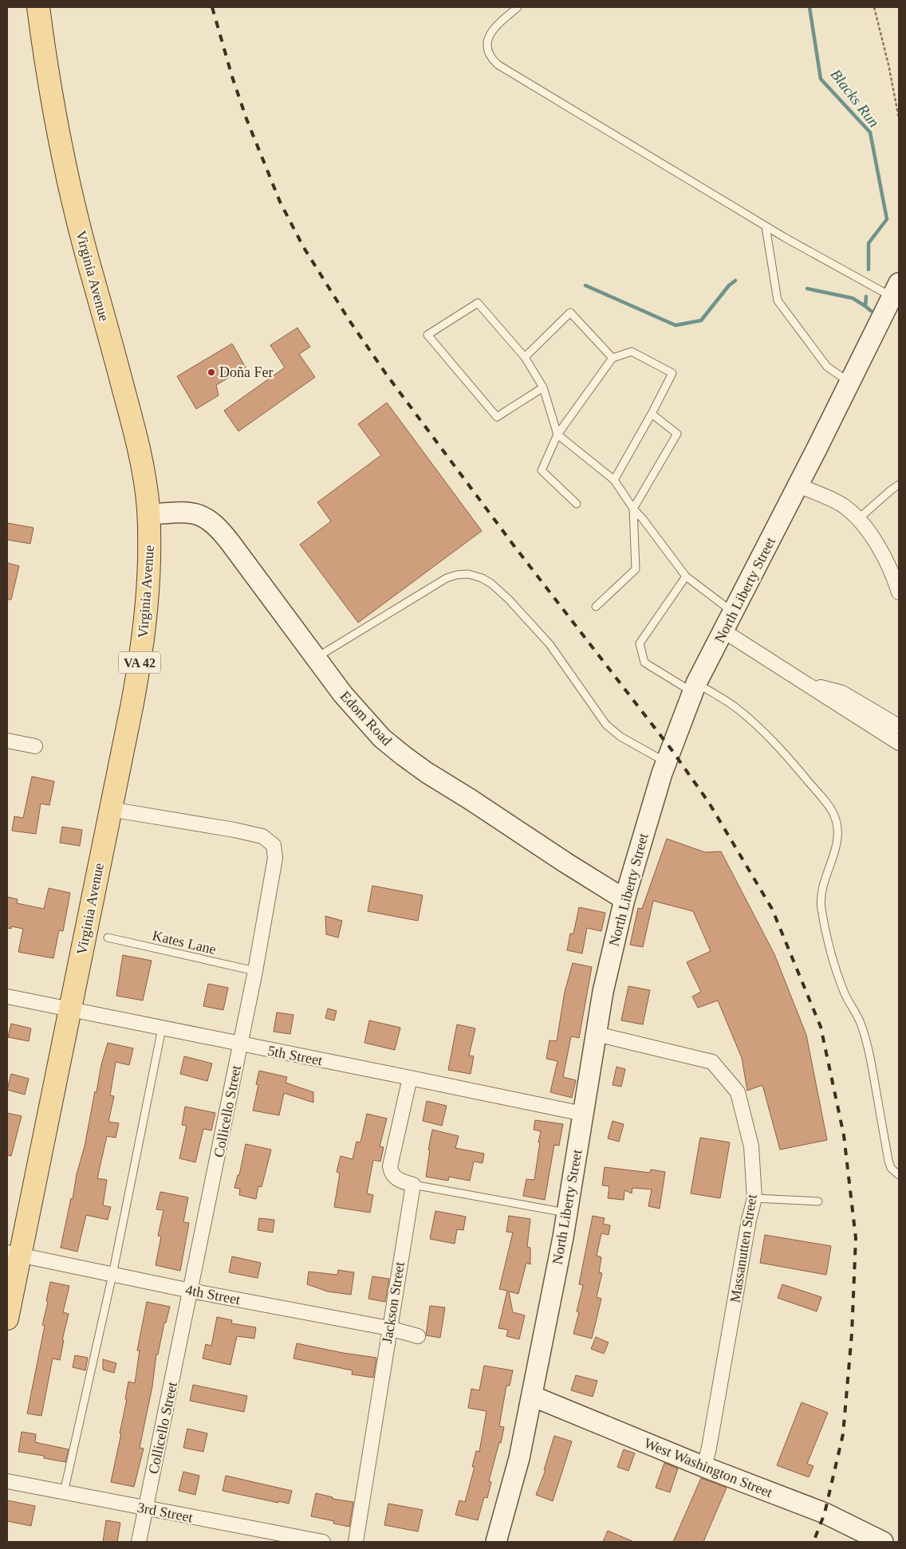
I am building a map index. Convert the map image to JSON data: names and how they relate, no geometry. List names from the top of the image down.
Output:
{
  "streets": {
    "main road": ["Virginia Avenue", "VA 42"],
    "street": [
      "North Liberty Street",
      "Edom Road",
      "5th Street",
      "Collicello Street",
      "Massanutten Street",
      "4th Street",
      "Jackson Street",
      "West Washington Street",
      "3rd Street"
    ],
    "lane": ["Kates Lane"]
  },
  "crossings": [
    ["Virginia Avenue", "Edom Road"],
    ["Virginia Avenue", "5th Street"],
    ["Virginia Avenue", "Collicello Street"],
    ["Virginia Avenue", "4th Street"],
    ["North Liberty Street", "Edom Road"],
    ["North Liberty Street", "5th Street"],
    ["North Liberty Street", "Massanutten Street"],
    ["North Liberty Street", "West Washington Street"],
    ["Kates Lane", "Collicello Street"],
    ["5th Street", "Collicello Street"],
    ["Collicello Street", "4th Street"],
    ["Collicello Street", "3rd Street"],
    ["Massanutten Street", "West Washington Street"],
    ["4th Street", "Jackson Street"]
  ],
  "water": ["Blacks Run"],
  "places": ["Doña Fer"]
}
